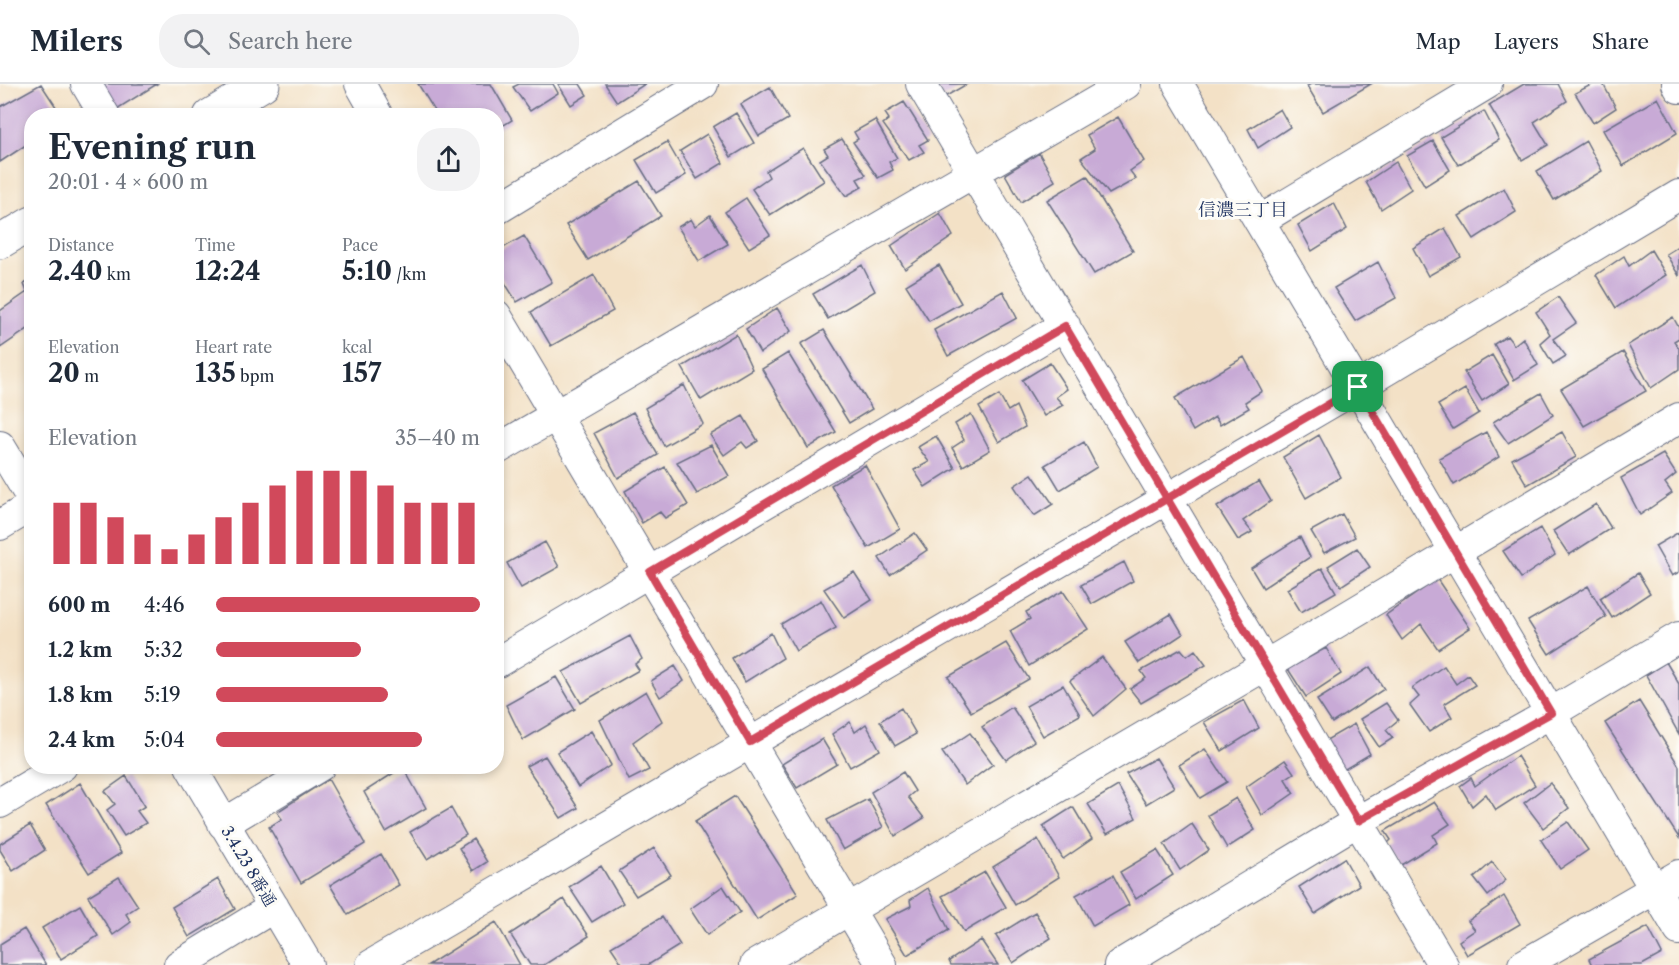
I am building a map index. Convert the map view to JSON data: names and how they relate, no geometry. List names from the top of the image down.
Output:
{
  "streets": {
    "street": ["3.4.23 8番通"]
  },
  "districts": ["信濃三丁目"],
  "page": {
    "header": "Milers",
    "search": "Search here",
    "nav": ["Map", "Layers", "Share"],
    "heading": ["Evening run", "20:01 · 4 × 600 m"],
    "stats": [
      ["Distance", "2.40 km"],
      ["Time", "12:24"],
      ["Pace", "5:10 /km"],
      ["Elevation", "20 m"],
      ["Heart rate", "135 bpm"],
      ["kcal", "157"]
    ],
    "chart": ["Elevation", "35–40 m"],
    "list": [
      {
        "name": "600 m",
        "note": "4:46"
      },
      {
        "name": "1.2 km",
        "note": "5:32"
      },
      {
        "name": "1.8 km",
        "note": "5:19"
      },
      {
        "name": "2.4 km",
        "note": "5:04"
      }
    ]
  }
}
